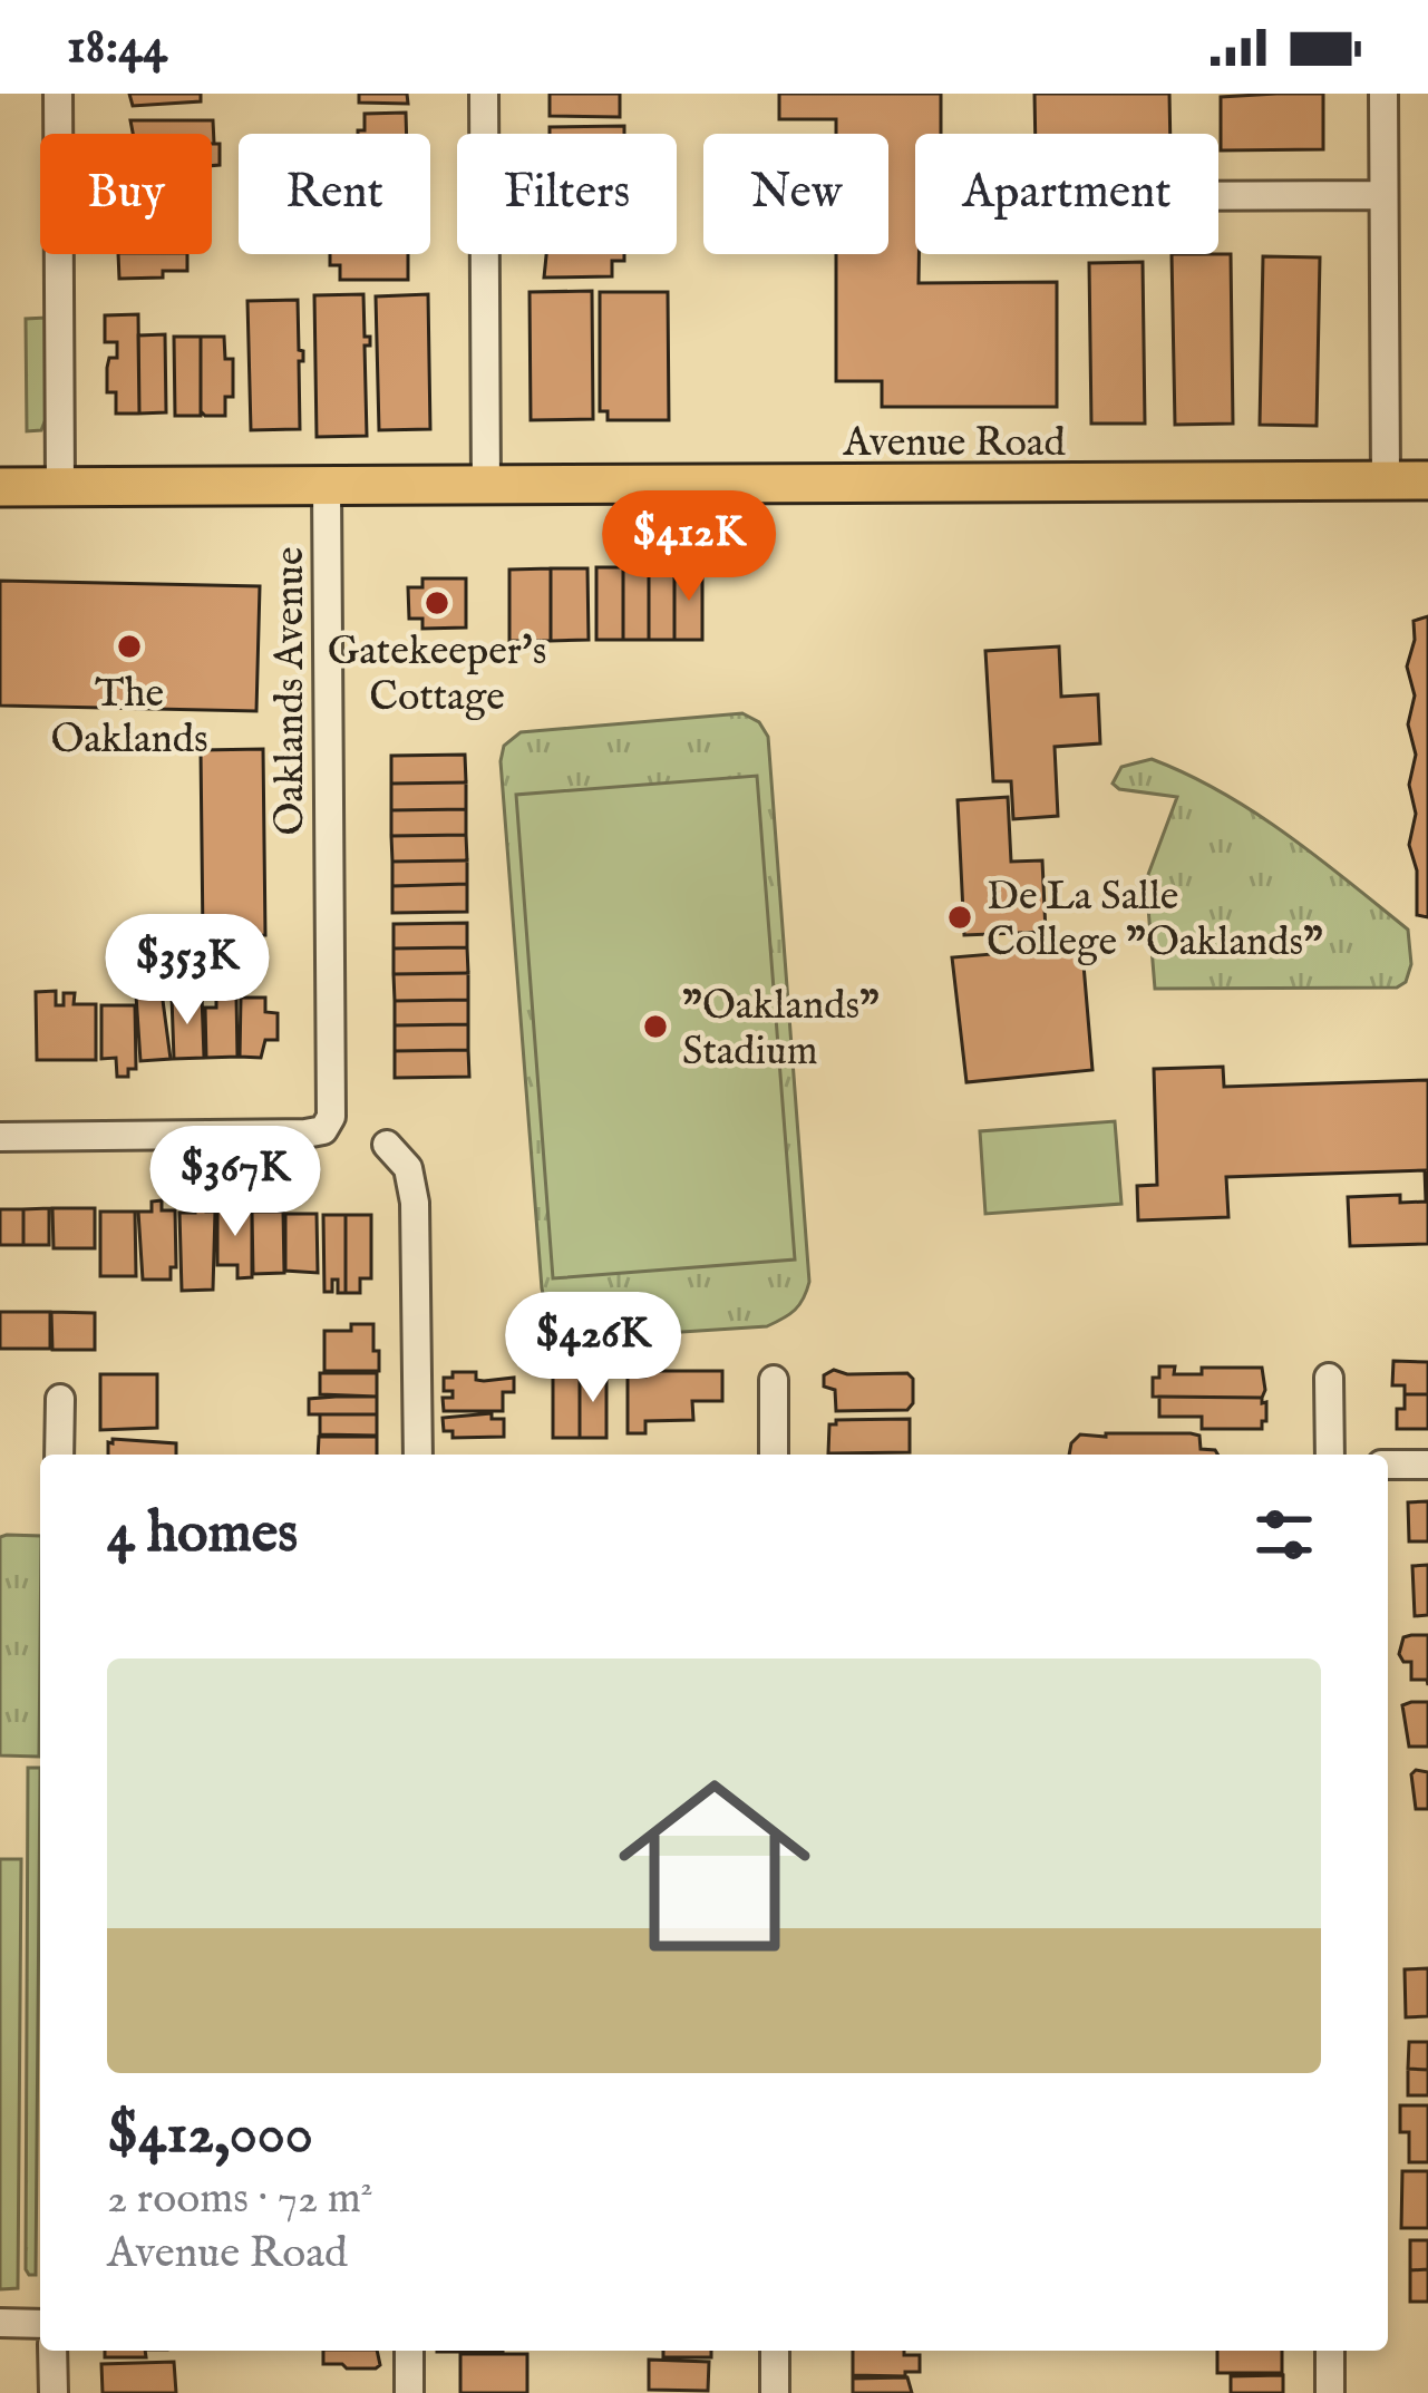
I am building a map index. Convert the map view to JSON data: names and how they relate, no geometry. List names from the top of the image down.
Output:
{
  "streets": {
    "main road": ["Avenue Road"],
    "street": ["Oaklands Avenue"]
  },
  "crossings": [
    ["Avenue Road", "Oaklands Avenue"]
  ],
  "places": [
    "Gatekeeper's Cottage",
    "The Oaklands",
    "De La Salle College \"Oaklands\"",
    "\"Oaklands\" Stadium"
  ],
  "page": {
    "status": "18:44",
    "chip": [
      "Buy",
      "Rent",
      "Filters",
      "New",
      "Apartment"
    ],
    "price": [
      "$412K",
      "$353K",
      "$367K",
      "$426K"
    ],
    "heading": "4 homes",
    "list": [
      {
        "name": "$412,000",
        "note": "2 rooms · 72 m² · Avenue Road"
      }
    ]
  }
}
